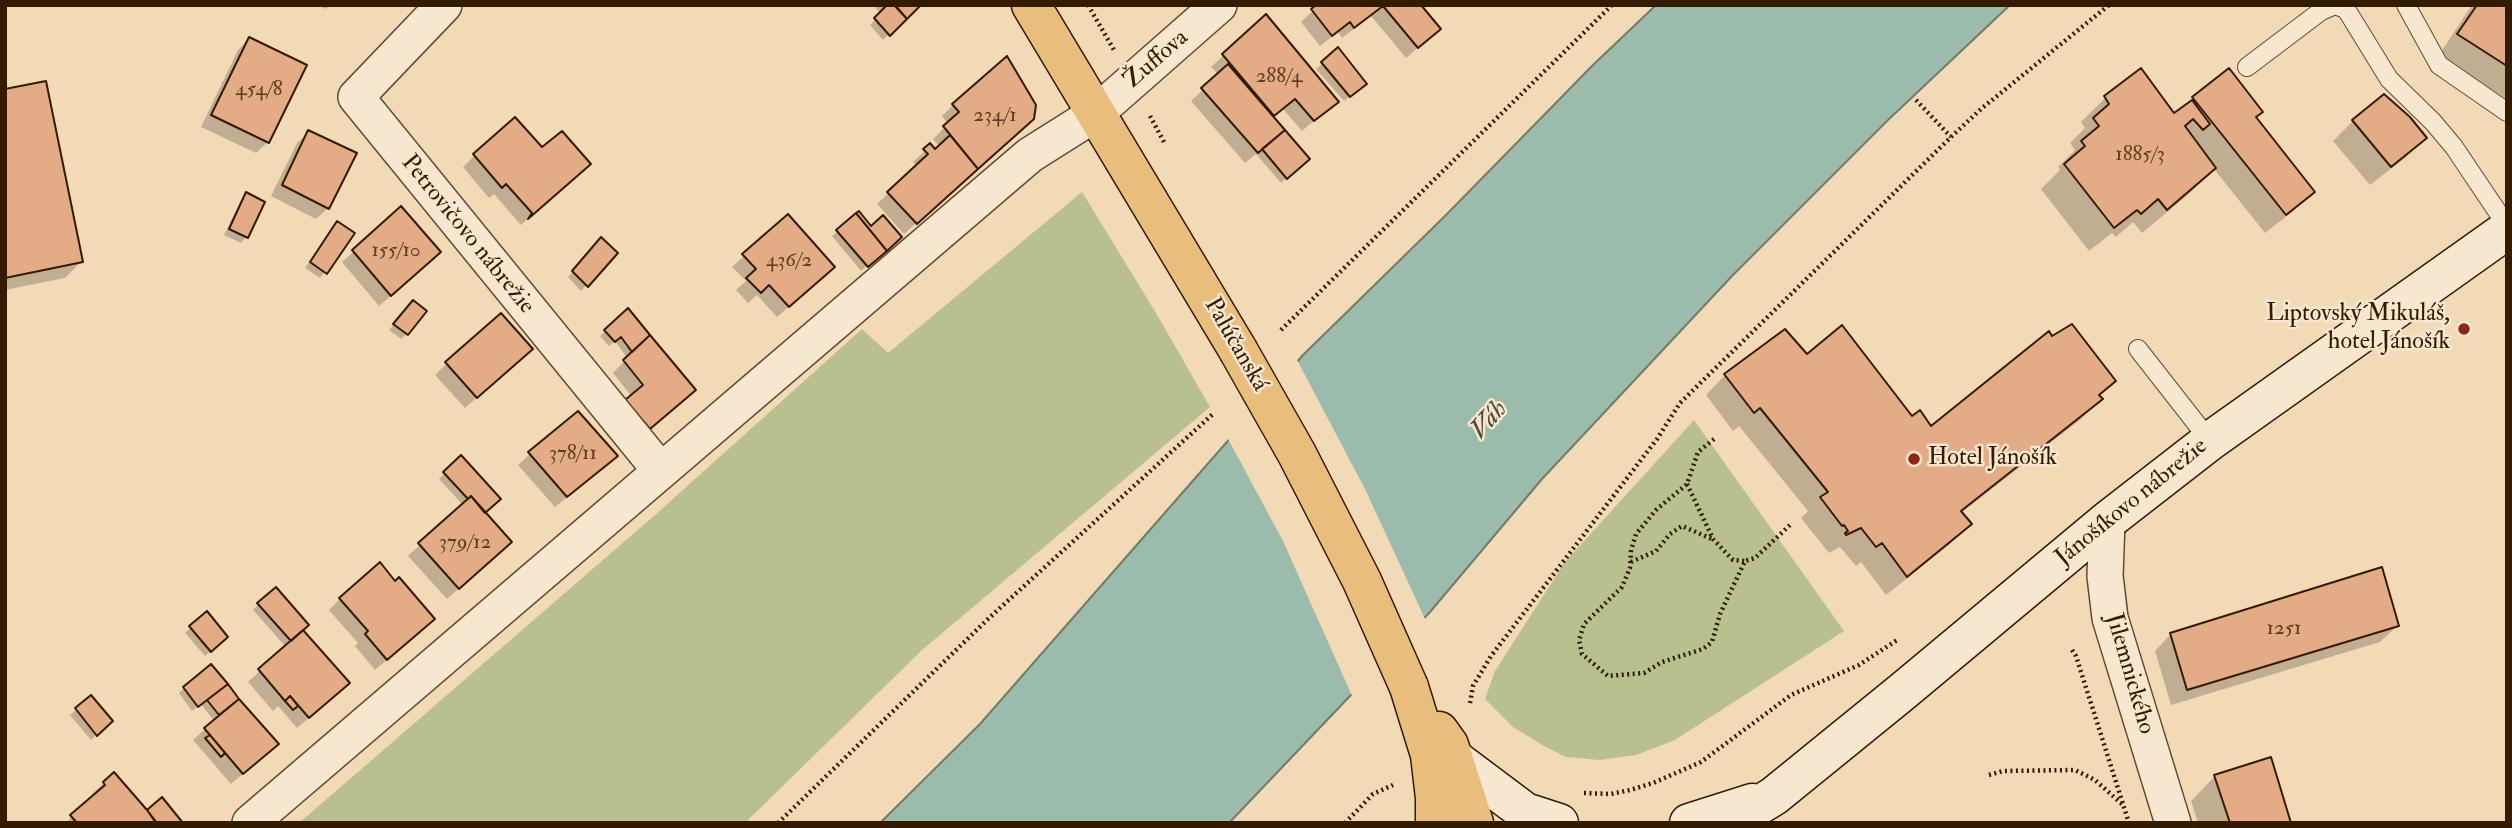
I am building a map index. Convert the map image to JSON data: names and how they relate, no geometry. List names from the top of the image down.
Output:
{
  "streets": {
    "main road": ["Palúčanská", "Jánošíkovo nábrežie"],
    "street": ["Žuffova", "Petrovičovo nábrežie", "Jilemnického"]
  },
  "crossings": [
    ["Žuffova", "Palúčanská"],
    ["Jánošíkovo nábrežie", "Jilemnického"]
  ],
  "water": ["Váh"],
  "places": ["Liptovský Mikuláš, hotel Jánošík", "Hotel Jánošík"],
  "house_numbers": [
    "288/4",
    "454/8",
    "234/1",
    "1885/3",
    "155/10",
    "436/2",
    "378/11",
    "379/12",
    "1251"
  ]
}
